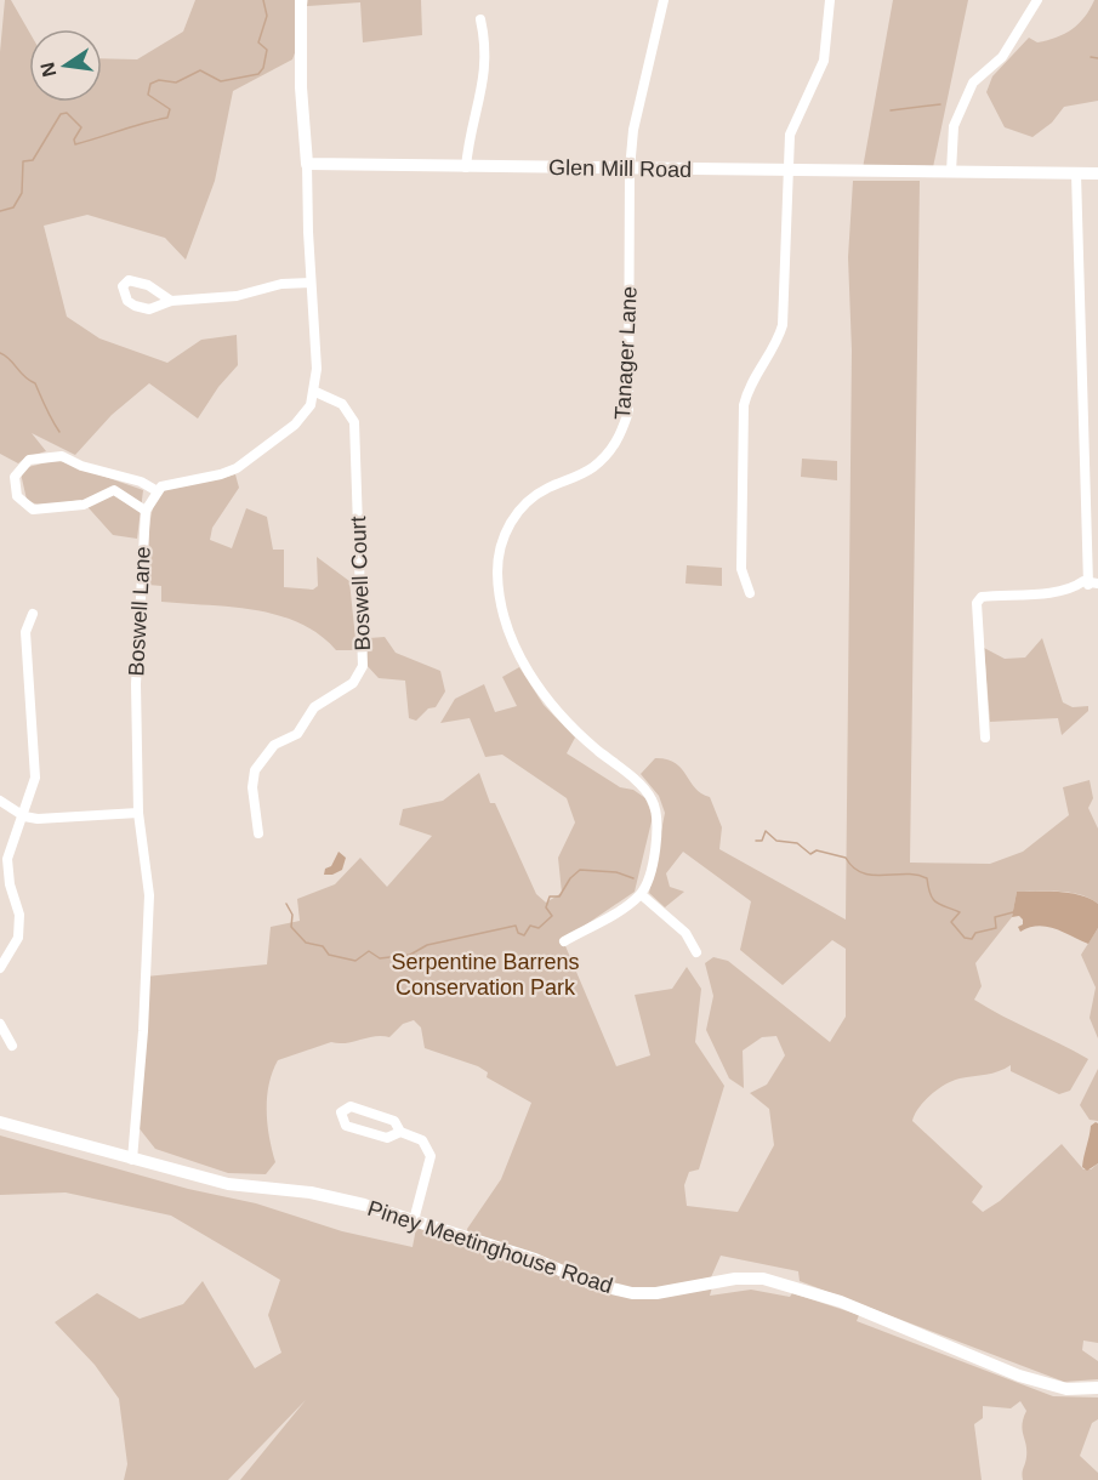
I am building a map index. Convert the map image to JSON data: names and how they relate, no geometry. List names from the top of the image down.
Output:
{
  "streets": {
    "main road": ["Glen Mill Road", "Piney Meetinghouse Road"],
    "street": ["Tanager Lane", "Boswell Court", "Boswell Lane"]
  },
  "crossings": [
    ["Glen Mill Road", "Tanager Lane"],
    ["Boswell Lane", "Piney Meetinghouse Road"]
  ],
  "parks": ["Serpentine Barrens Conservation Park"],
  "north": "left"
}
